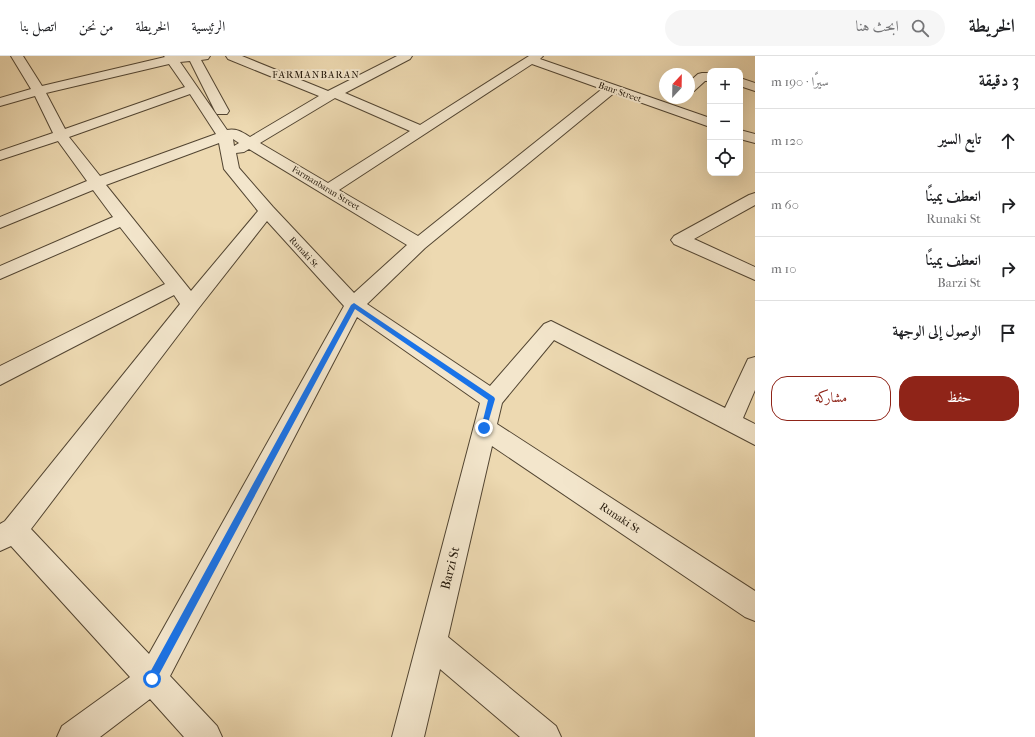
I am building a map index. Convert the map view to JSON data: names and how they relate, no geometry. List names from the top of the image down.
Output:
{
  "streets": {
    "street": [
      "Banr Street",
      "Farmanbaran Street",
      "Runaki St",
      "Barzi St"
    ]
  },
  "crossings": [
    ["Farmanbaran Street", "Runaki St"],
    ["Runaki St", "Barzi St"]
  ],
  "districts": ["FARMANBARAN"],
  "north": "top",
  "page": {
    "header": "الخريطة",
    "search": "ابحث هنا",
    "nav": [
      "الرئيسية",
      "الخريطة",
      "من نحن",
      "اتصل بنا"
    ],
    "heading": ["3 دقيقة", "سيرًا · 190 m"],
    "map_buttons": ["+", "−"],
    "list": [
      ["تابع السير", "120 m"],
      ["انعطف يمينًا", "Runaki St", "60 m"],
      ["انعطف يمينًا", "Barzi St", "10 m"],
      "الوصول إلى الوجهة"
    ],
    "buttons": ["حفظ", "مشاركة"]
  }
}
